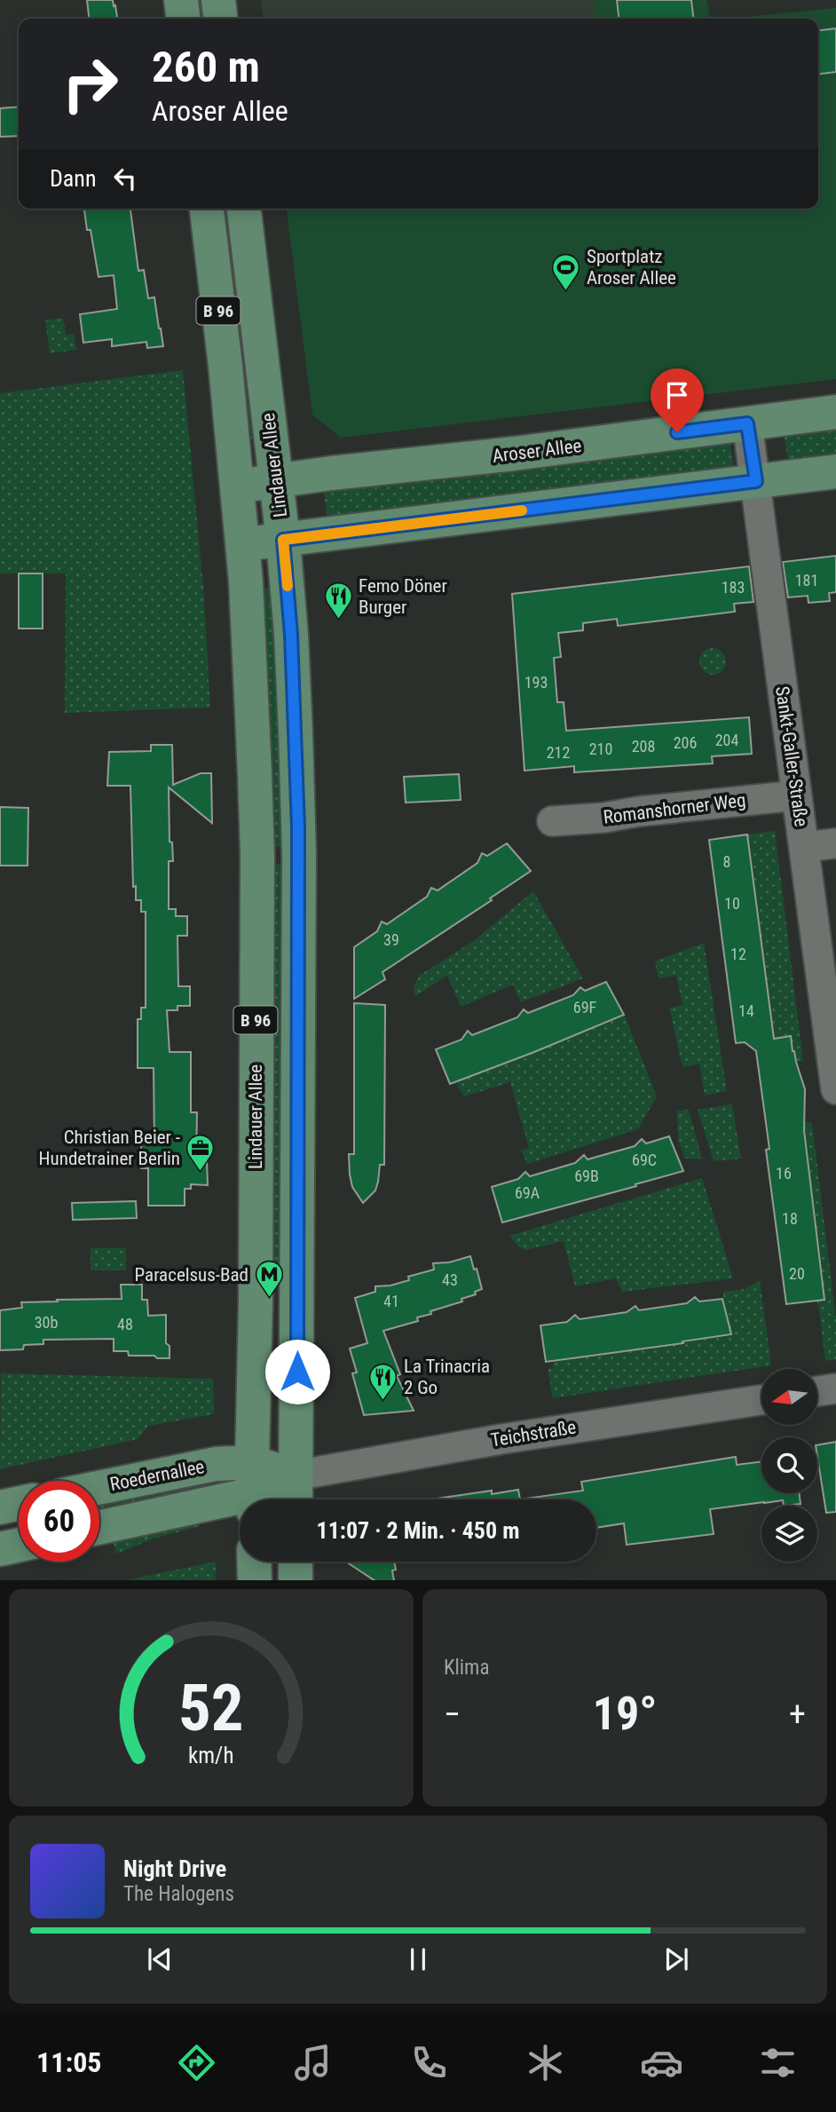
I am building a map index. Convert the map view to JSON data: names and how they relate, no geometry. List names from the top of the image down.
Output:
{
  "streets": {
    "main road": [
      "B 96",
      "Aroser Allee",
      "Lindauer Allee",
      "Roedernallee"
    ],
    "street": ["Sankt-Galler-Straße", "Romanshorner Weg", "Teichstraße"]
  },
  "crossings": [
    ["Aroser Allee", "Lindauer Allee"],
    ["Aroser Allee", "Sankt-Galler-Straße"],
    ["Lindauer Allee", "Teichstraße"],
    ["Lindauer Allee", "Roedernallee"],
    ["Sankt-Galler-Straße", "Romanshorner Weg"]
  ],
  "places": {
    "sports": ["Sportplatz Aroser Allee"],
    "restaurant": ["Femo Döner Burger", "La Trinacria 2 Go"],
    "office": ["Christian Beier - Hundetrainer Berlin"],
    "metro station": ["Paracelsus-Bad"]
  },
  "house_numbers": [
    "181",
    "183",
    "193",
    "204",
    "206",
    "208",
    "210",
    "212",
    "8",
    "10",
    "39",
    "12",
    "69F",
    "14",
    "69C",
    "16",
    "69B",
    "69A",
    "18",
    "20",
    "43",
    "41",
    "30b",
    "48"
  ],
  "north": "left",
  "page": {
    "turn": ["260 m", "Aroser Allee"],
    "then": "Dann",
    "limit": "60",
    "trip": "11:07 · 2 Min. · 450 m",
    "tile": "Klima",
    "heat": ["−", "19°", "+"],
    "song": ["Night Drive", "The Halogens"],
    "tabs": "11:05",
    "gauge": ["52", "km/h"]
  }
}
